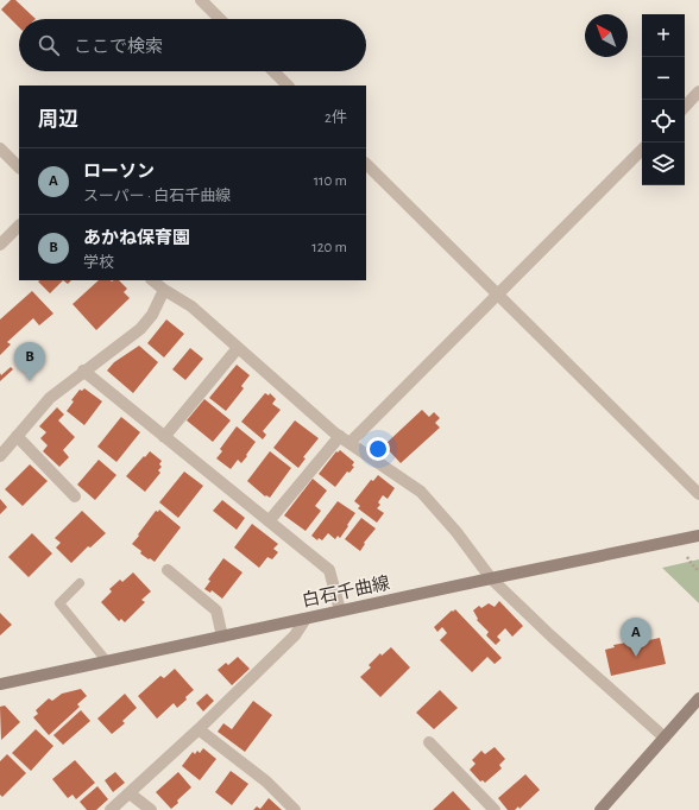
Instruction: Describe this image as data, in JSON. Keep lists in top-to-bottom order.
{
  "streets": {
    "main road": ["白石千曲線"]
  },
  "north": "top left",
  "page": {
    "map_buttons": ["+", "−"],
    "search": "ここで検索",
    "heading": ["周辺", "2件"],
    "list": [
      {
        "mark": "A",
        "name": "ローソン",
        "note": "スーパー · 白石千曲線",
        "value": "110 m"
      },
      {
        "mark": "B",
        "name": "あかね保育園",
        "note": "学校",
        "value": "120 m"
      }
    ],
    "pins": ["B", "A"]
  }
}
